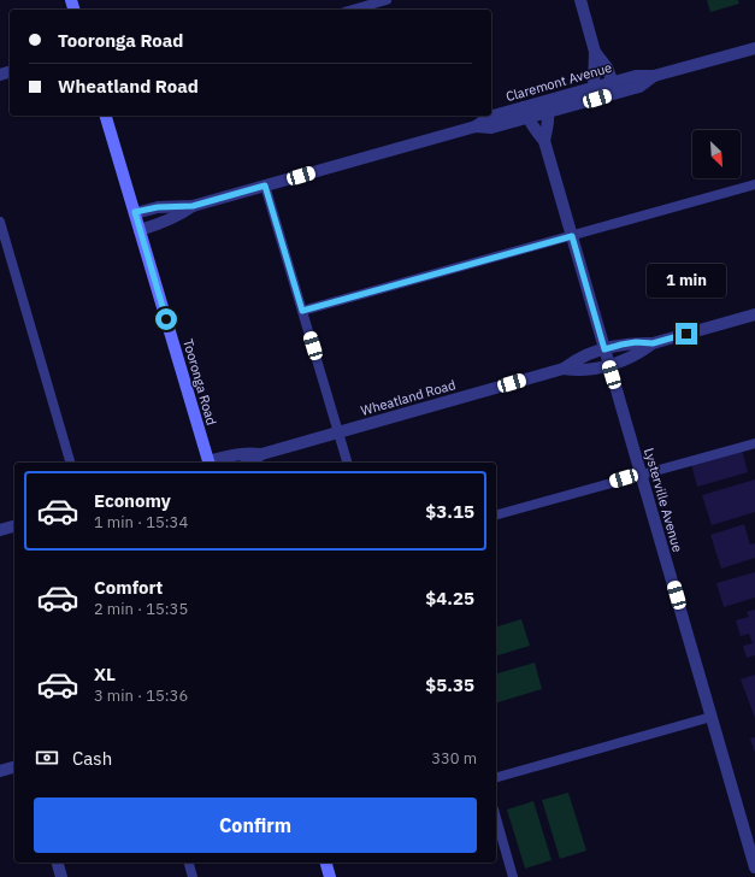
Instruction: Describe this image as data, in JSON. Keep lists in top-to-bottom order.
{
  "streets": {
    "main road": ["Tooronga Road"],
    "street": ["Claremont Avenue", "Wheatland Road", "Lysterville Avenue"]
  },
  "crossings": [
    ["Claremont Avenue", "Tooronga Road"],
    ["Claremont Avenue", "Lysterville Avenue"],
    ["Wheatland Road", "Lysterville Avenue"]
  ],
  "north": "bottom right",
  "page": {
    "banner": ["Tooronga Road", "Wheatland Road"],
    "bubble": "1 min",
    "list": [
      {
        "name": "Economy",
        "note": "1 min · 15:34",
        "value": "$3.15"
      },
      {
        "name": "Comfort",
        "note": "2 min · 15:35",
        "value": "$4.25"
      },
      {
        "name": "XL",
        "note": "3 min · 15:36",
        "value": "$5.35"
      }
    ],
    "pay": ["Cash", "330 m"],
    "buttons": "Confirm"
  }
}
